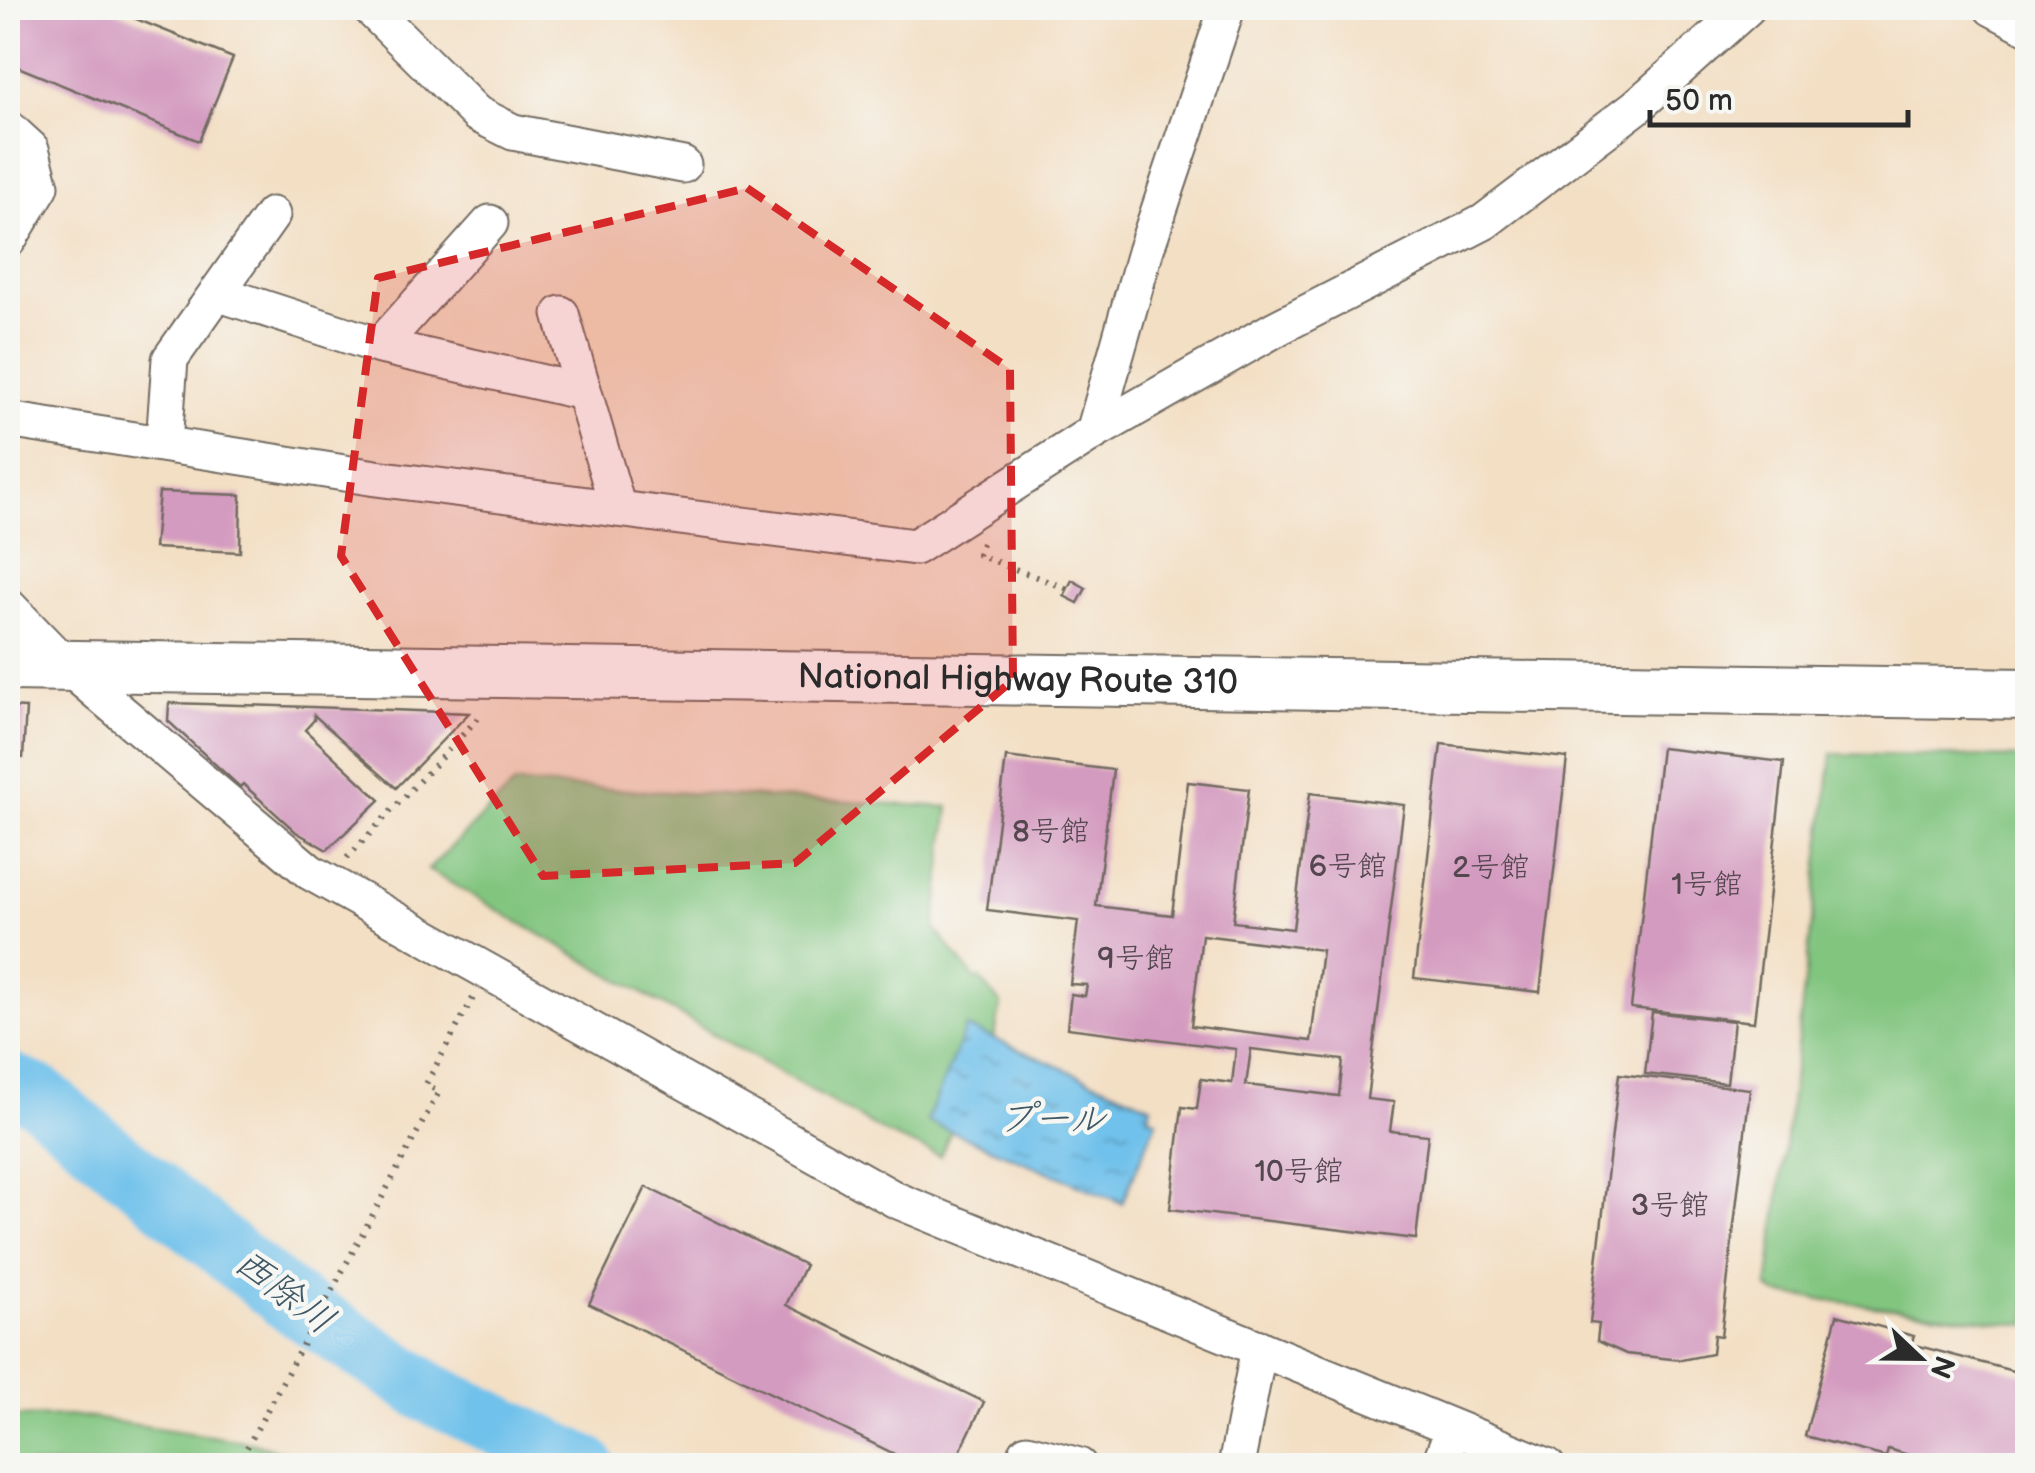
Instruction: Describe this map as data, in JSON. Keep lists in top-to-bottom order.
{
  "streets": {
    "highway": ["National Highway Route 310"]
  },
  "water": ["プール", "西除川"],
  "house_numbers": [
    "8号館",
    "6号館",
    "2号館",
    "1号館",
    "9号館",
    "10号館",
    "3号館"
  ],
  "scale_bar": "50 m",
  "north": "right"
}
